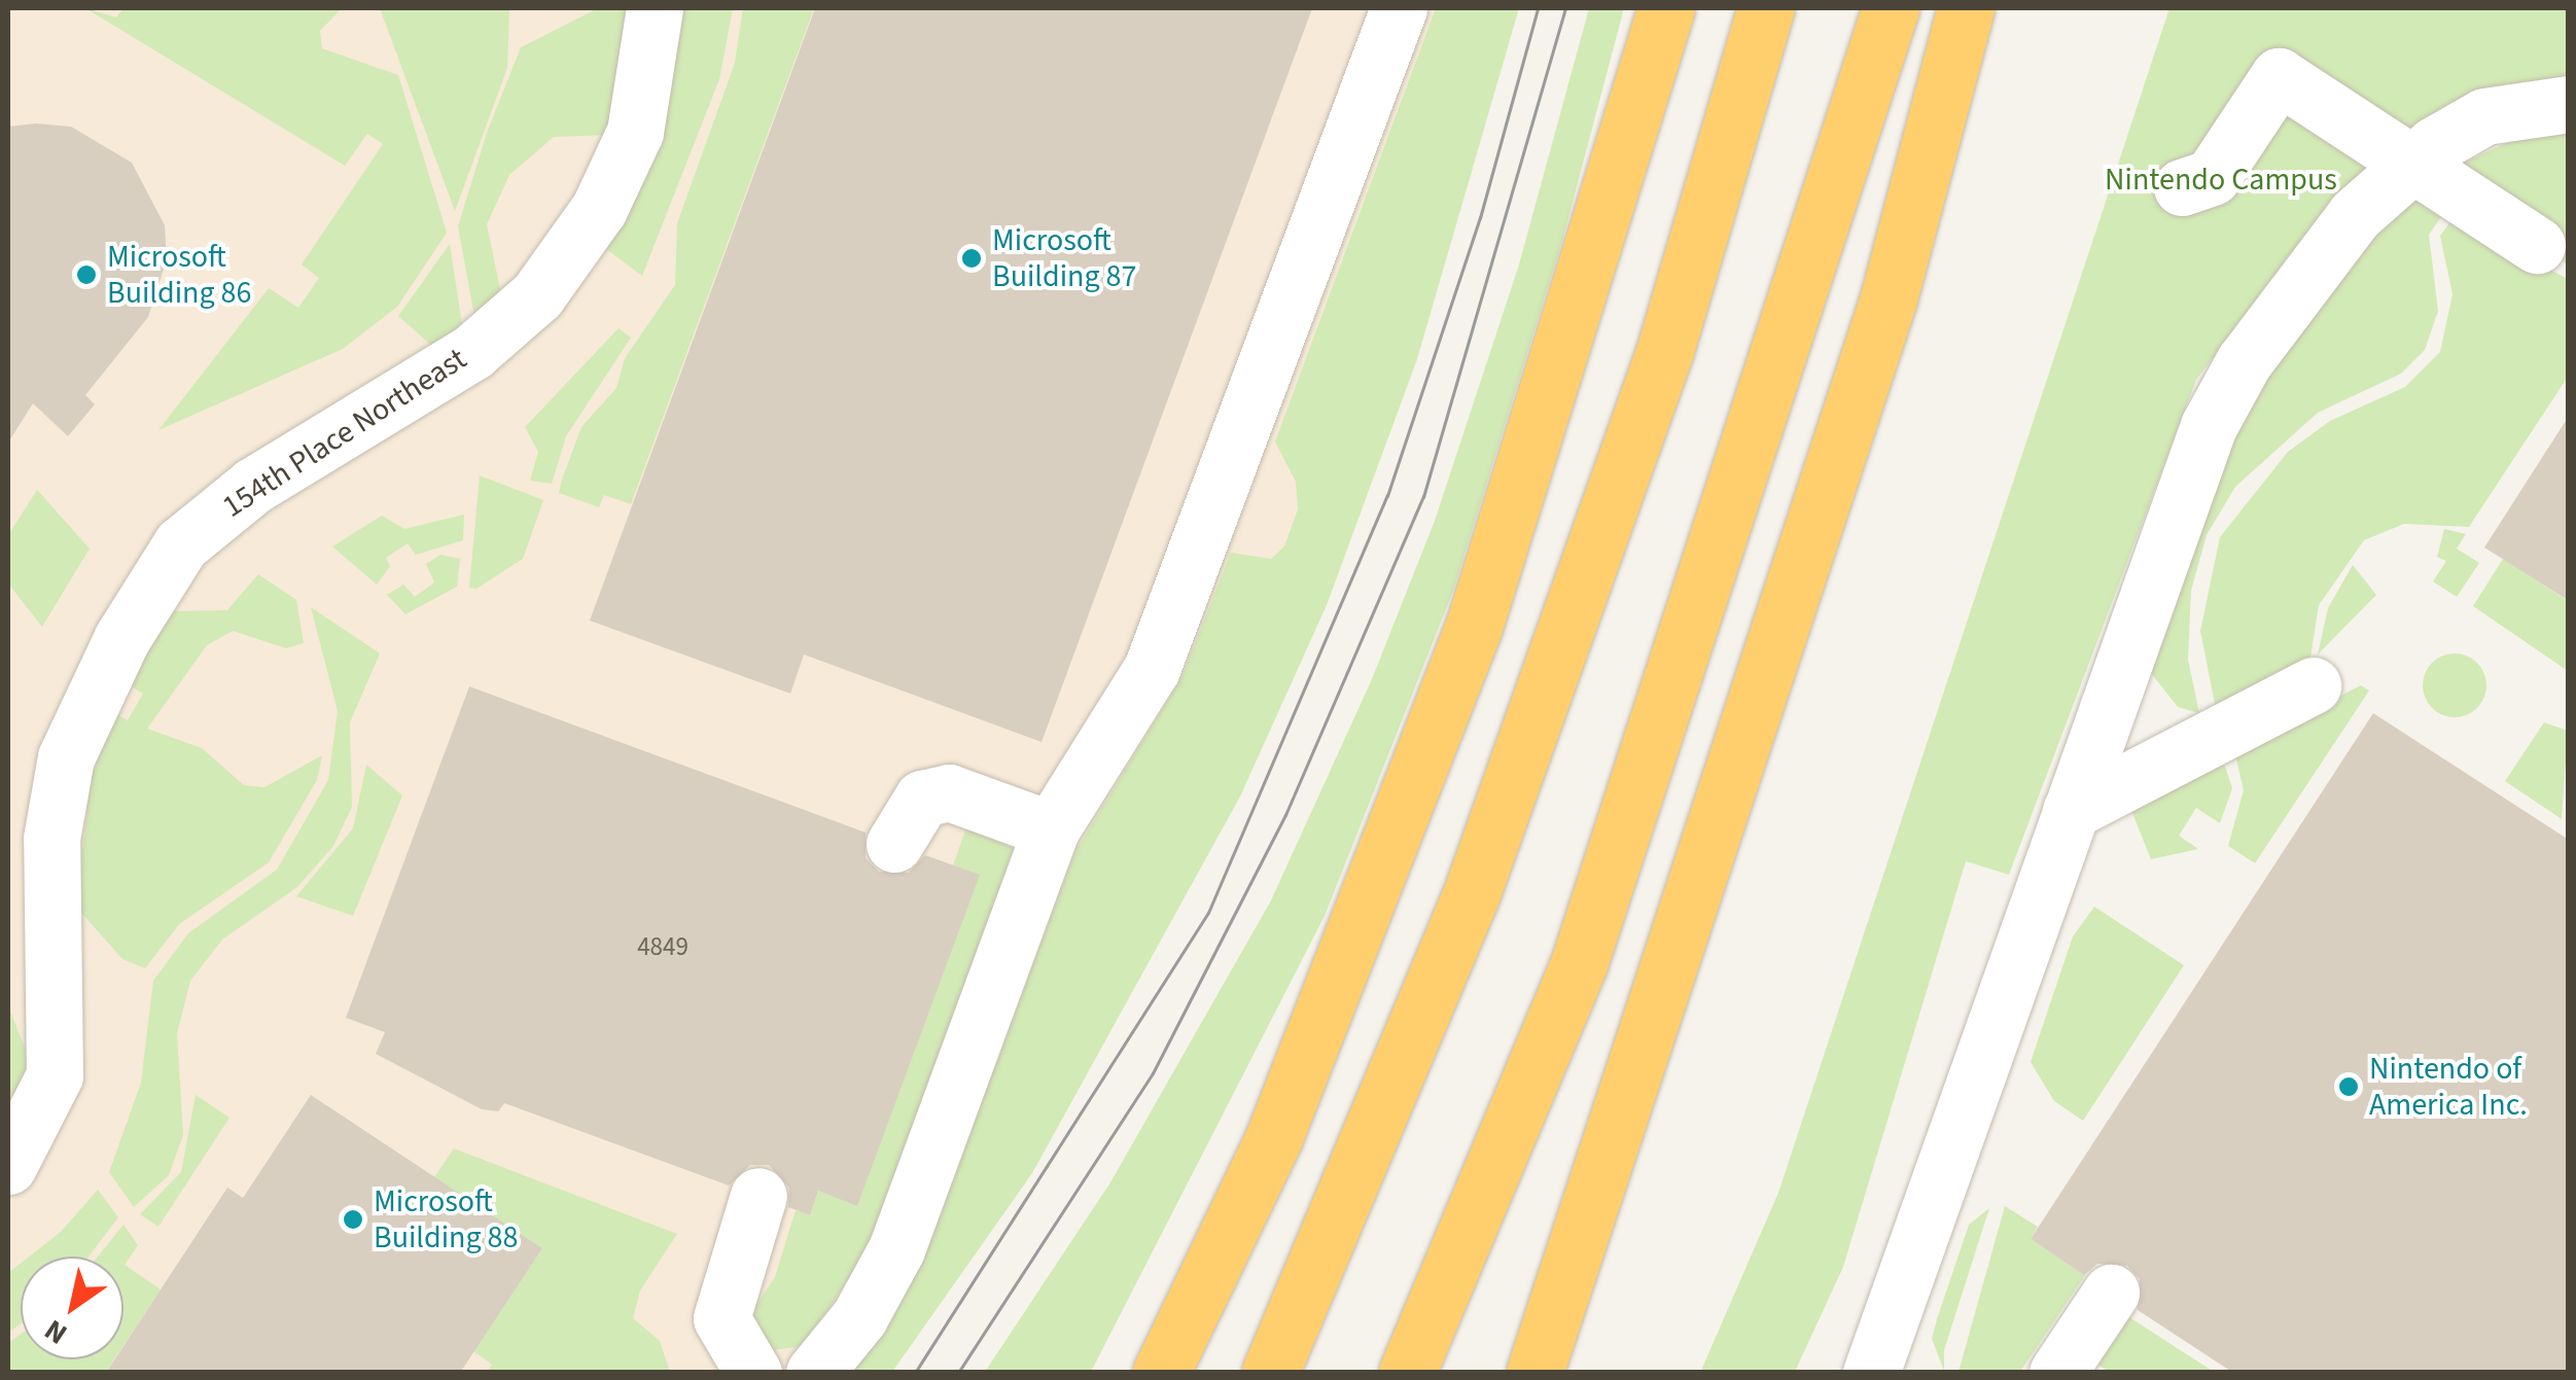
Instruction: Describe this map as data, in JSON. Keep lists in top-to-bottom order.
{
  "streets": {
    "street": ["154th Place Northeast"]
  },
  "parks": ["Nintendo Campus"],
  "places": [
    "Microsoft Building 87",
    "Microsoft Building 86",
    "Nintendo of America Inc.",
    "Microsoft Building 88"
  ],
  "house_numbers": ["4849"],
  "north": "bottom left"
}
